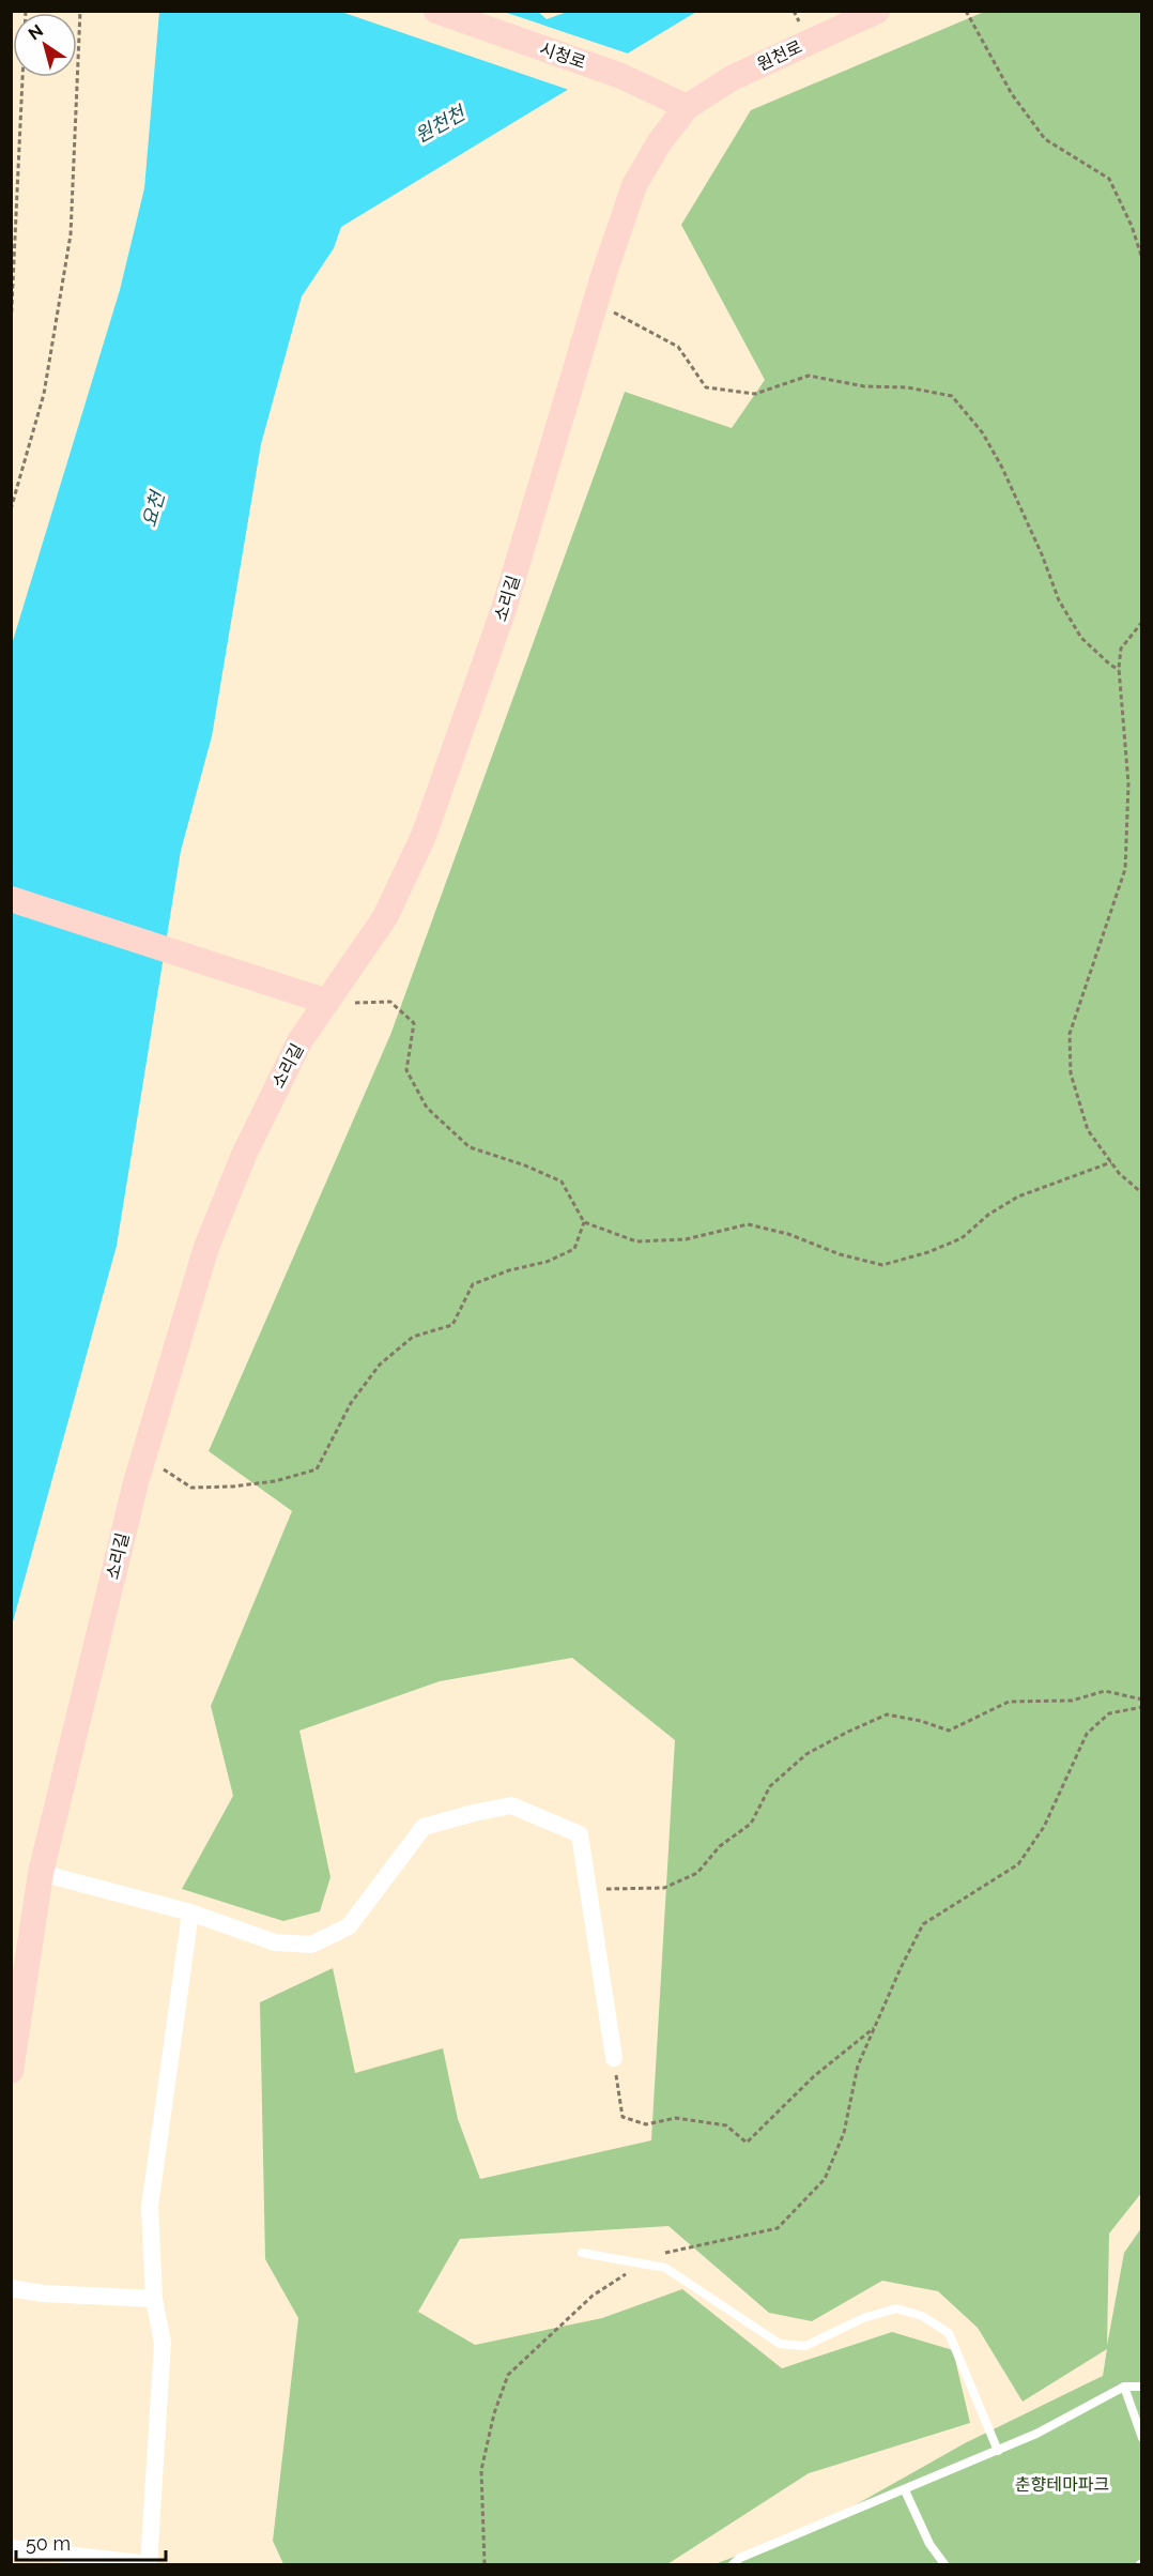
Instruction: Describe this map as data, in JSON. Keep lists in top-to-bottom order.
{
  "streets": {
    "main road": ["시청로", "원천로", "소리길"]
  },
  "crossings": [
    ["시청로", "원천로"],
    ["시청로", "소리길"],
    ["원천로", "소리길"]
  ],
  "water": ["원천천", "요천"],
  "parks": ["춘향테마파크"],
  "scale_bar": "50 m",
  "north": "top left"
}
